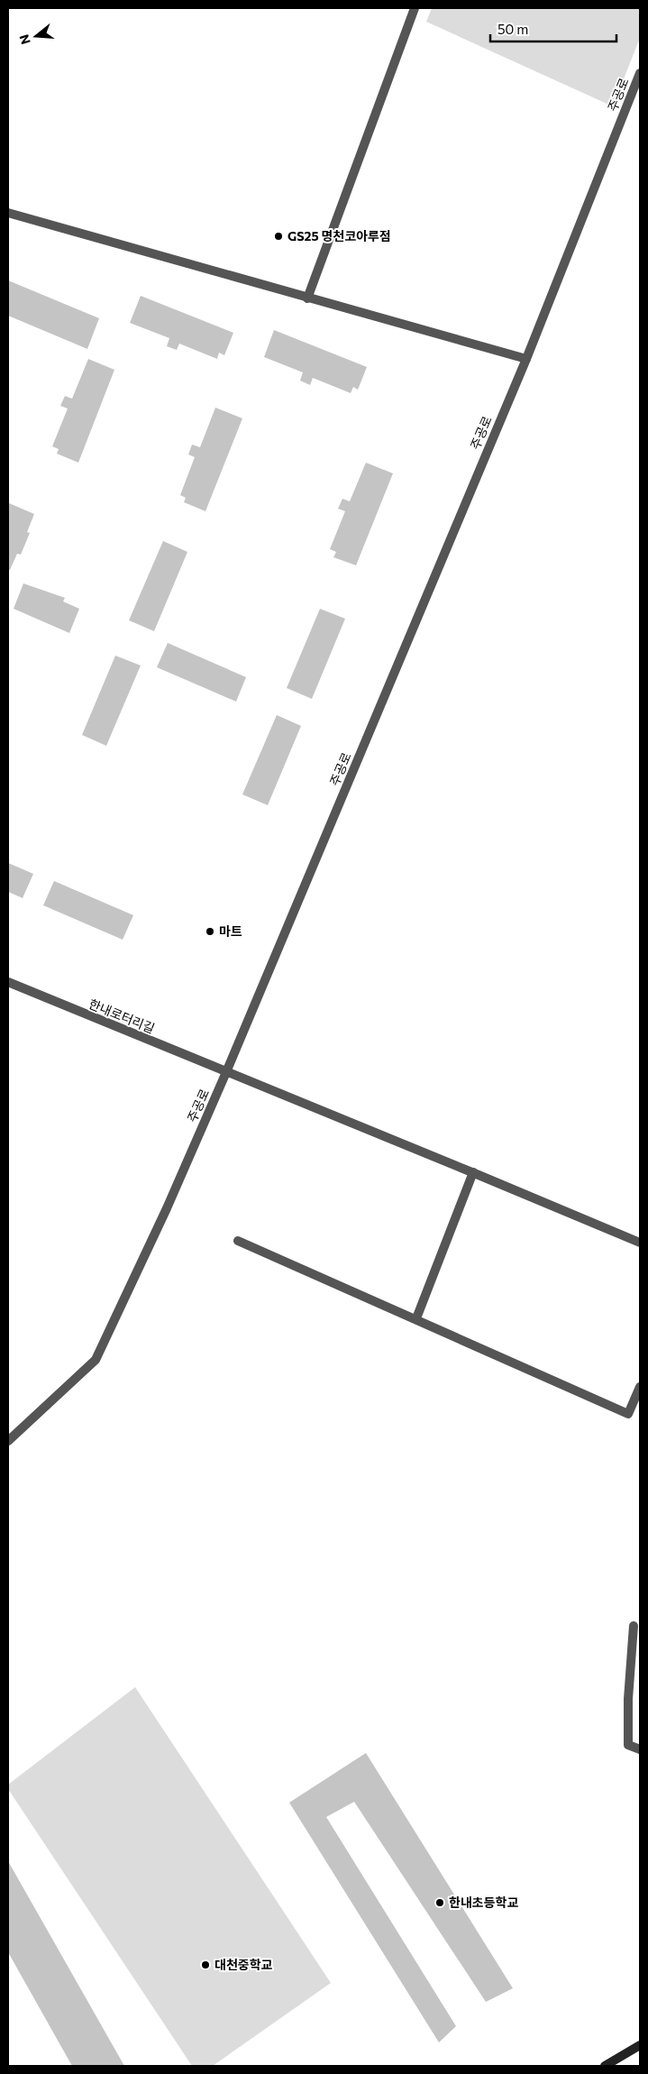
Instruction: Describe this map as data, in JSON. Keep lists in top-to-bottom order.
{
  "streets": {
    "street": ["주공로", "한내로터리길"]
  },
  "crossings": [
    ["주공로", "한내로터리길"]
  ],
  "places": [
    "GS25 명천코아루점",
    "마트",
    "한내초등학교",
    "대천중학교"
  ],
  "scale_bar": "50 m",
  "north": "left"
}
